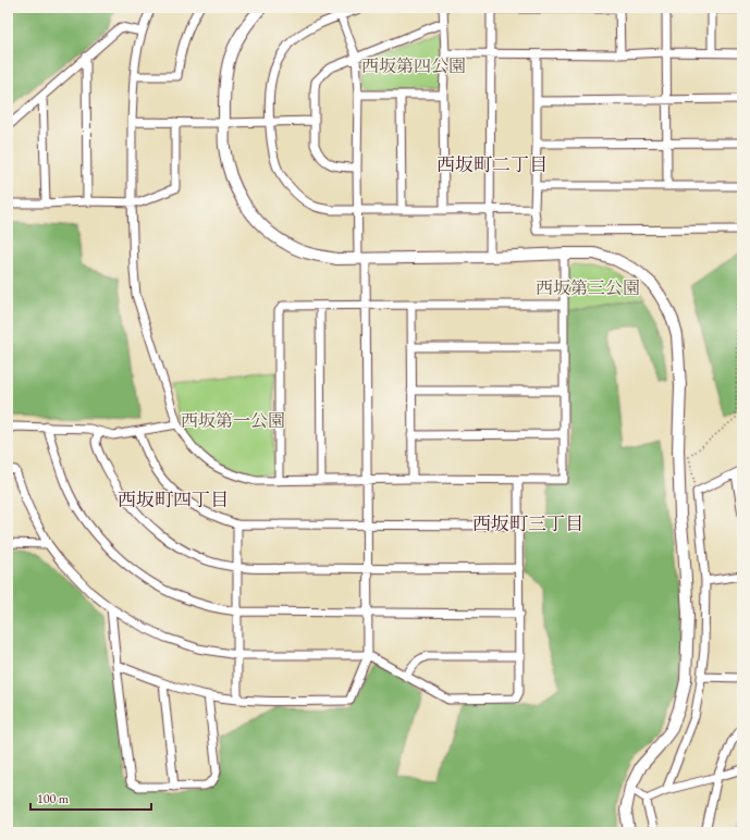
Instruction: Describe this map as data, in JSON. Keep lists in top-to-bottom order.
{
  "districts": ["西坂町二丁目", "西坂町四丁目", "西坂町三丁目"],
  "parks": ["西坂第四公園", "西坂第三公園", "西坂第一公園"],
  "scale_bar": "100 m"
}
